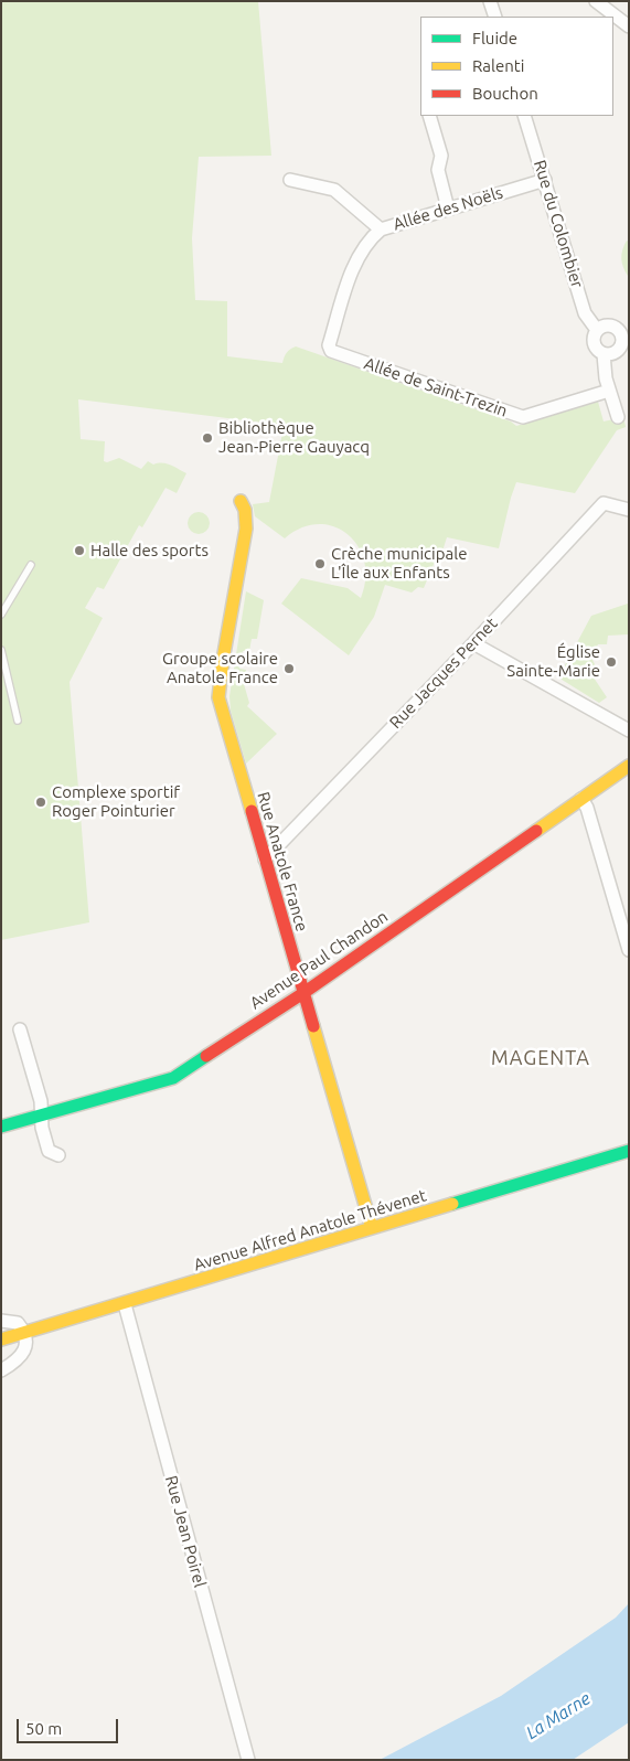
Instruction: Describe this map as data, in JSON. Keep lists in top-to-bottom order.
{
  "streets": {
    "street": [
      "Allée des Noëls",
      "Rue du Colombier",
      "Allée de Saint-Trezin",
      "Rue Jacques Pernet",
      "Rue Anatole France",
      "Avenue Paul Chandon",
      "Avenue Alfred Anatole Thévenet",
      "Rue Jean Poirel"
    ]
  },
  "crossings": [
    ["Allée des Noëls", "Rue du Colombier"],
    ["Allée des Noëls", "Allée de Saint-Trezin"],
    ["Rue Jacques Pernet", "Rue Anatole France"],
    ["Rue Anatole France", "Avenue Paul Chandon"],
    ["Rue Anatole France", "Avenue Alfred Anatole Thévenet"],
    ["Avenue Alfred Anatole Thévenet", "Rue Jean Poirel"]
  ],
  "districts": ["MAGENTA"],
  "water": ["La Marne"],
  "places": [
    "Bibliothèque Jean-Pierre Gauyacq",
    "Halle des sports",
    "Crèche municipale L'Île aux Enfants",
    "Église Sainte-Marie",
    "Groupe scolaire Anatole France",
    "Complexe sportif Roger Pointurier"
  ],
  "legend": ["Fluide", "Ralenti", "Bouchon"],
  "scale_bar": "50 m"
}
